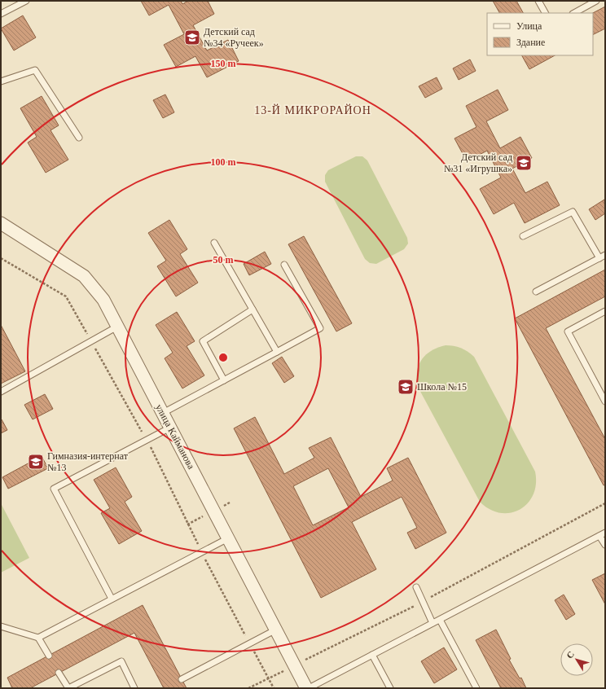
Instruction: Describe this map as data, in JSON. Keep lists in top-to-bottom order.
{
  "streets": {
    "street": ["улица Кайманова"]
  },
  "districts": ["13-Й МИКРОРАЙОН"],
  "places": {
    "school or university": [
      "Детский сад №34 «Ручеек»",
      "Детский сад №31 «Игрушка»",
      "Школа №15",
      "Гимназия-интернат №13"
    ]
  },
  "legend": ["Улица", "Здание"],
  "north": "top left",
  "rings": ["150 m", "100 m", "50 m"]
}
